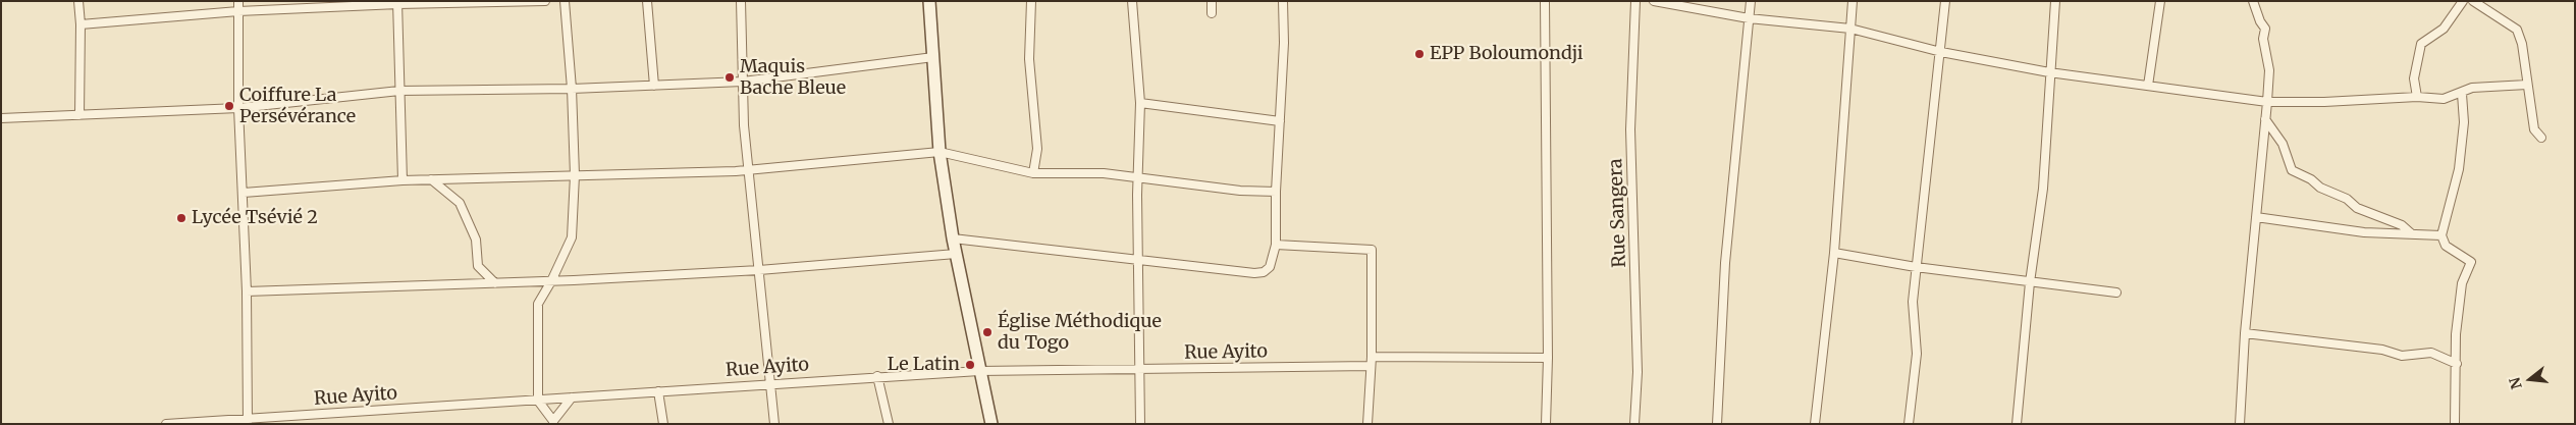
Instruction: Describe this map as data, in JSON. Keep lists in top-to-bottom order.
{
  "streets": {
    "street": ["Rue Sangera", "Rue Ayito"]
  },
  "places": [
    "EPP Boloumondji",
    "Maquis Bache Bleue",
    "Coiffure La Persévérance",
    "Lycée Tsévié 2",
    "Église Méthodique du Togo",
    "Le Latin"
  ],
  "north": "left"
}
